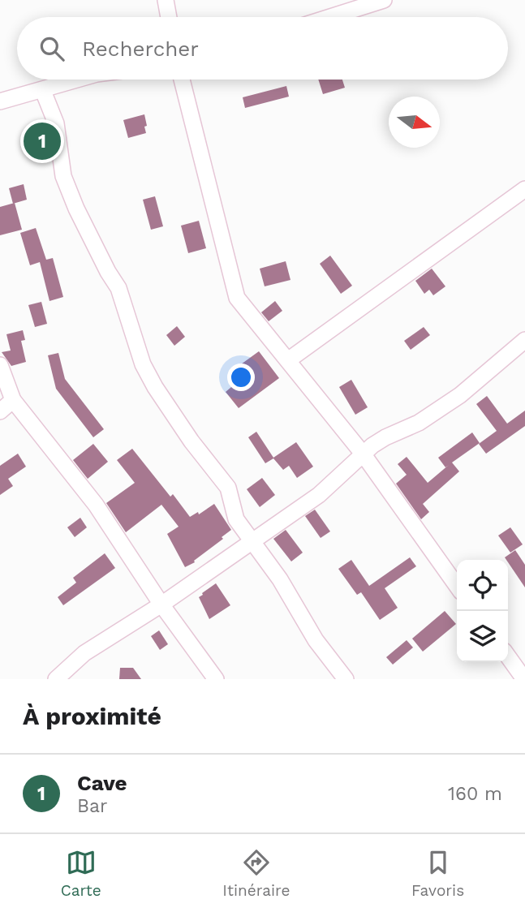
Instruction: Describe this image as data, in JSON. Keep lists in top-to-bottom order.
{
  "north": "right",
  "page": {
    "search": "Rechercher",
    "pins": "1",
    "heading": "À proximité",
    "list": [
      {
        "mark": "1",
        "name": "Cave",
        "note": "Bar",
        "value": "160 m"
      }
    ],
    "nav": ["Carte", "Itinéraire", "Favoris"]
  }
}
